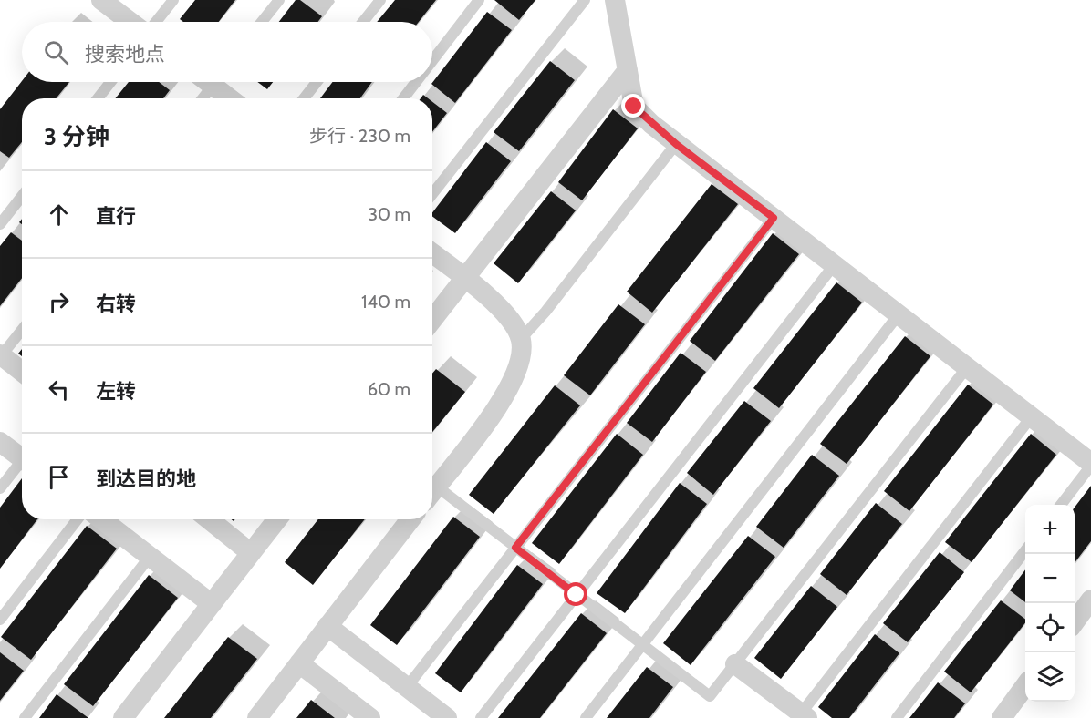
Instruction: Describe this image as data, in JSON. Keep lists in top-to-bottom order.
{
  "page": {
    "search": "搜索地点",
    "heading": ["3 分钟", "步行 · 230 m"],
    "list": [
      ["直行", "30 m"],
      ["右转", "140 m"],
      ["左转", "60 m"],
      "到达目的地"
    ],
    "map_buttons": ["+", "−"]
  }
}
